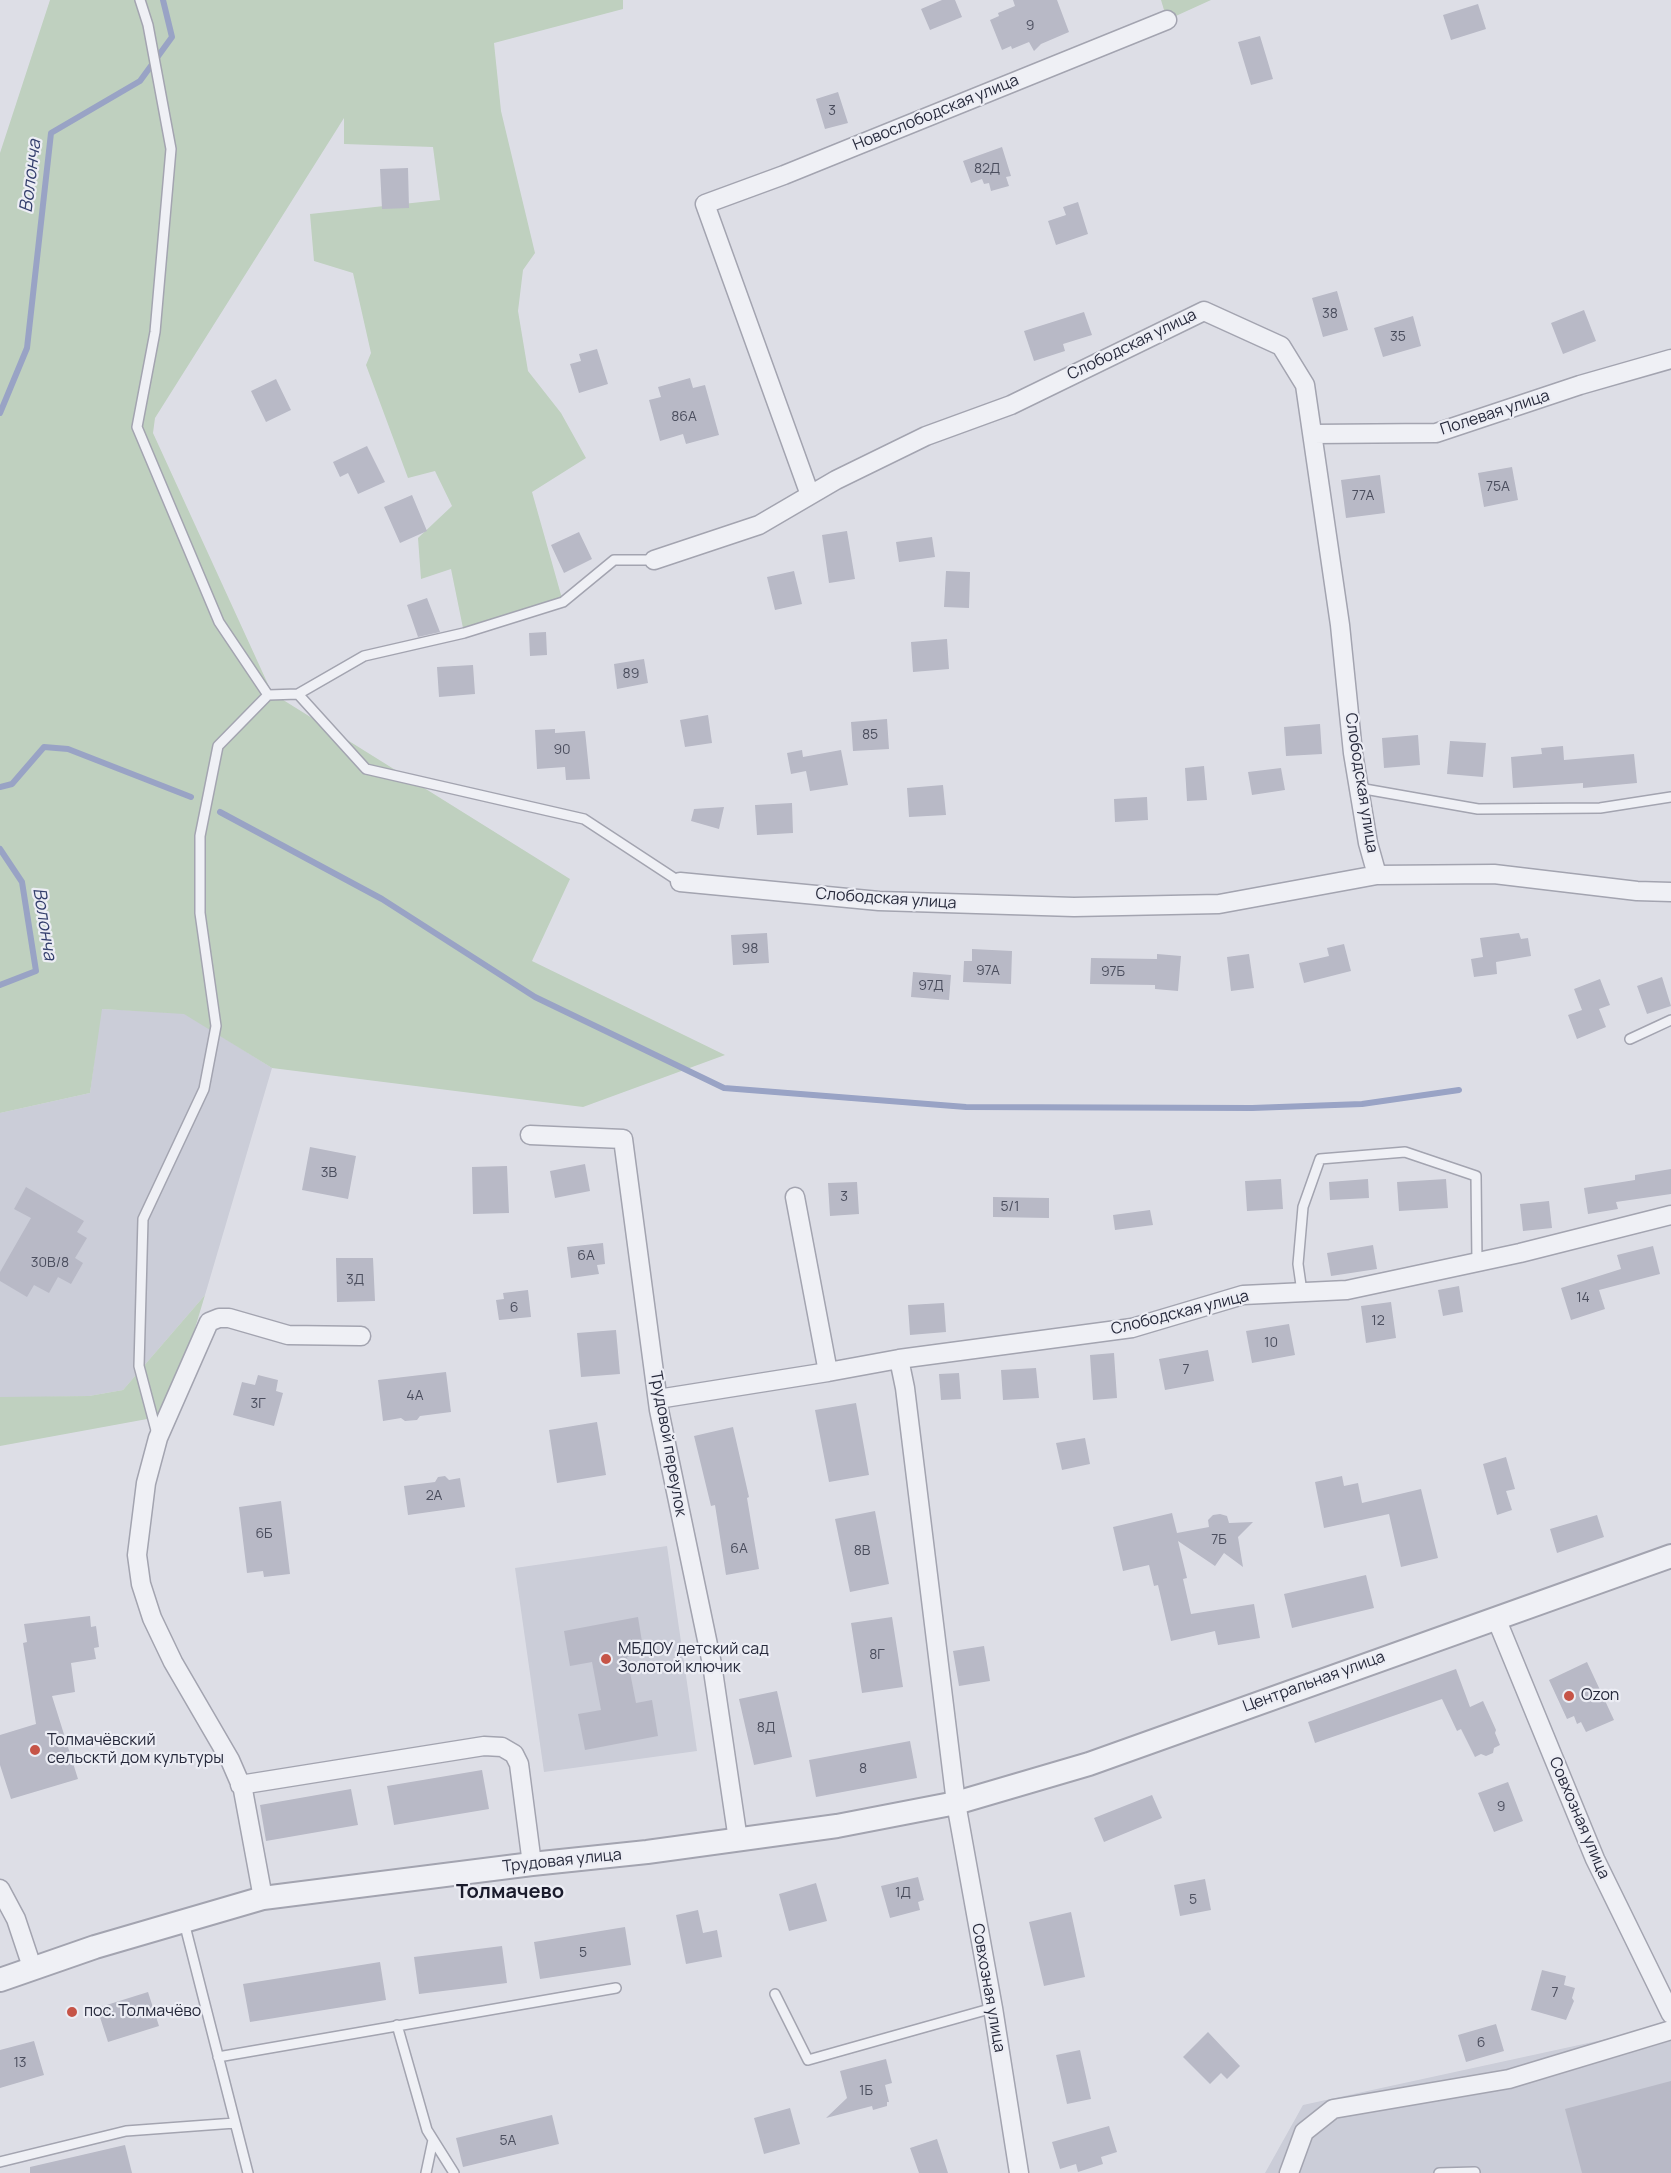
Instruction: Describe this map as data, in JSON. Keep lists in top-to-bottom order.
{
  "streets": {
    "street": [
      "Новослободская улица",
      "Слободская улица",
      "Полевая улица",
      "Трудовой переулок",
      "Центральная улица",
      "Совхозная улица",
      "Трудовая улица"
    ]
  },
  "crossings": [
    ["Новослободская улица", "Слободская улица"],
    ["Слободская улица", "Полевая улица"],
    ["Трудовой переулок", "Трудовая улица"],
    ["Центральная улица", "Совхозная улица"],
    ["Центральная улица", "Трудовая улица"],
    ["Совхозная улица", "Трудовая улица"]
  ],
  "districts": ["Толмачево"],
  "water": ["Волонча"],
  "places": [
    "МБДОУ детский сад Золотой ключик",
    "Ozon",
    "Толмачёвский сельсктй дом культуры",
    "пос. Толмачёво"
  ],
  "house_numbers": [
    "9",
    "3",
    "82Д",
    "38",
    "35",
    "86А",
    "75А",
    "77А",
    "89",
    "85",
    "90",
    "98",
    "97А",
    "97Б",
    "97Д",
    "3В",
    "3",
    "5/1",
    "6А",
    "30В/8",
    "3Д",
    "14",
    "6",
    "12",
    "10",
    "7",
    "4А",
    "3Г",
    "2А",
    "6Б",
    "7Б",
    "6А",
    "8В",
    "8Г",
    "8Д",
    "8",
    "9",
    "1Д",
    "5",
    "5",
    "7",
    "6",
    "13",
    "1Б",
    "5А"
  ]
}
